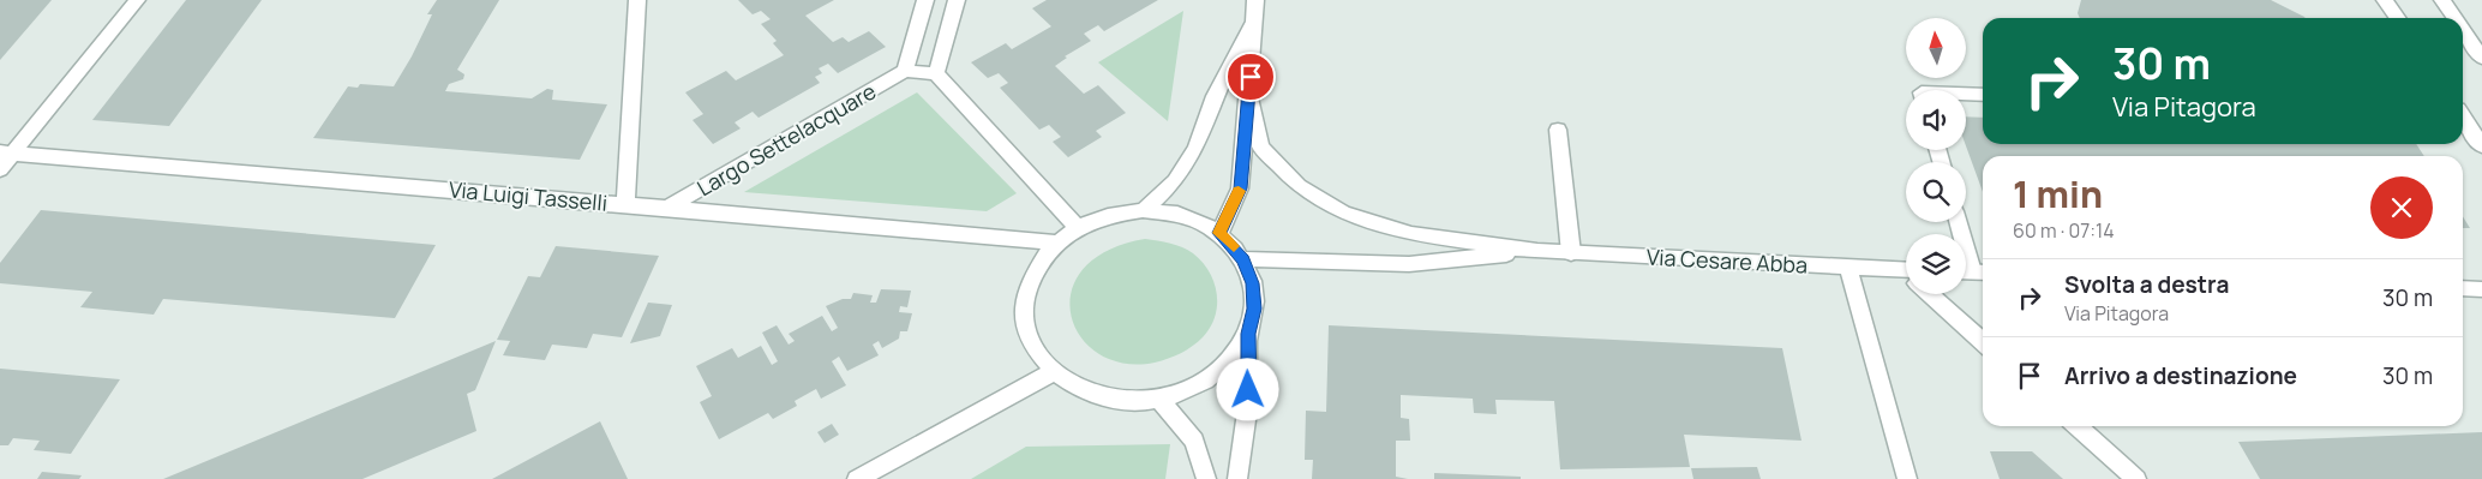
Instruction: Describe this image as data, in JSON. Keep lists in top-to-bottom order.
{
  "streets": {
    "street": ["Largo Settelacquare", "Via Luigi Tasselli", "Via Cesare Abba"]
  },
  "crossings": [
    ["Largo Settelacquare", "Via Luigi Tasselli"],
    ["Via Luigi Tasselli", "Via Cesare Abba"]
  ],
  "north": "top",
  "page": {
    "turn": ["30 m", "Via Pitagora"],
    "heading": ["1 min", "60 m · 07:14"],
    "list": [
      {
        "name": "Svolta a destra",
        "note": "Via Pitagora",
        "value": "30 m"
      },
      {
        "name": "Arrivo a destinazione",
        "value": "30 m"
      }
    ]
  }
}
